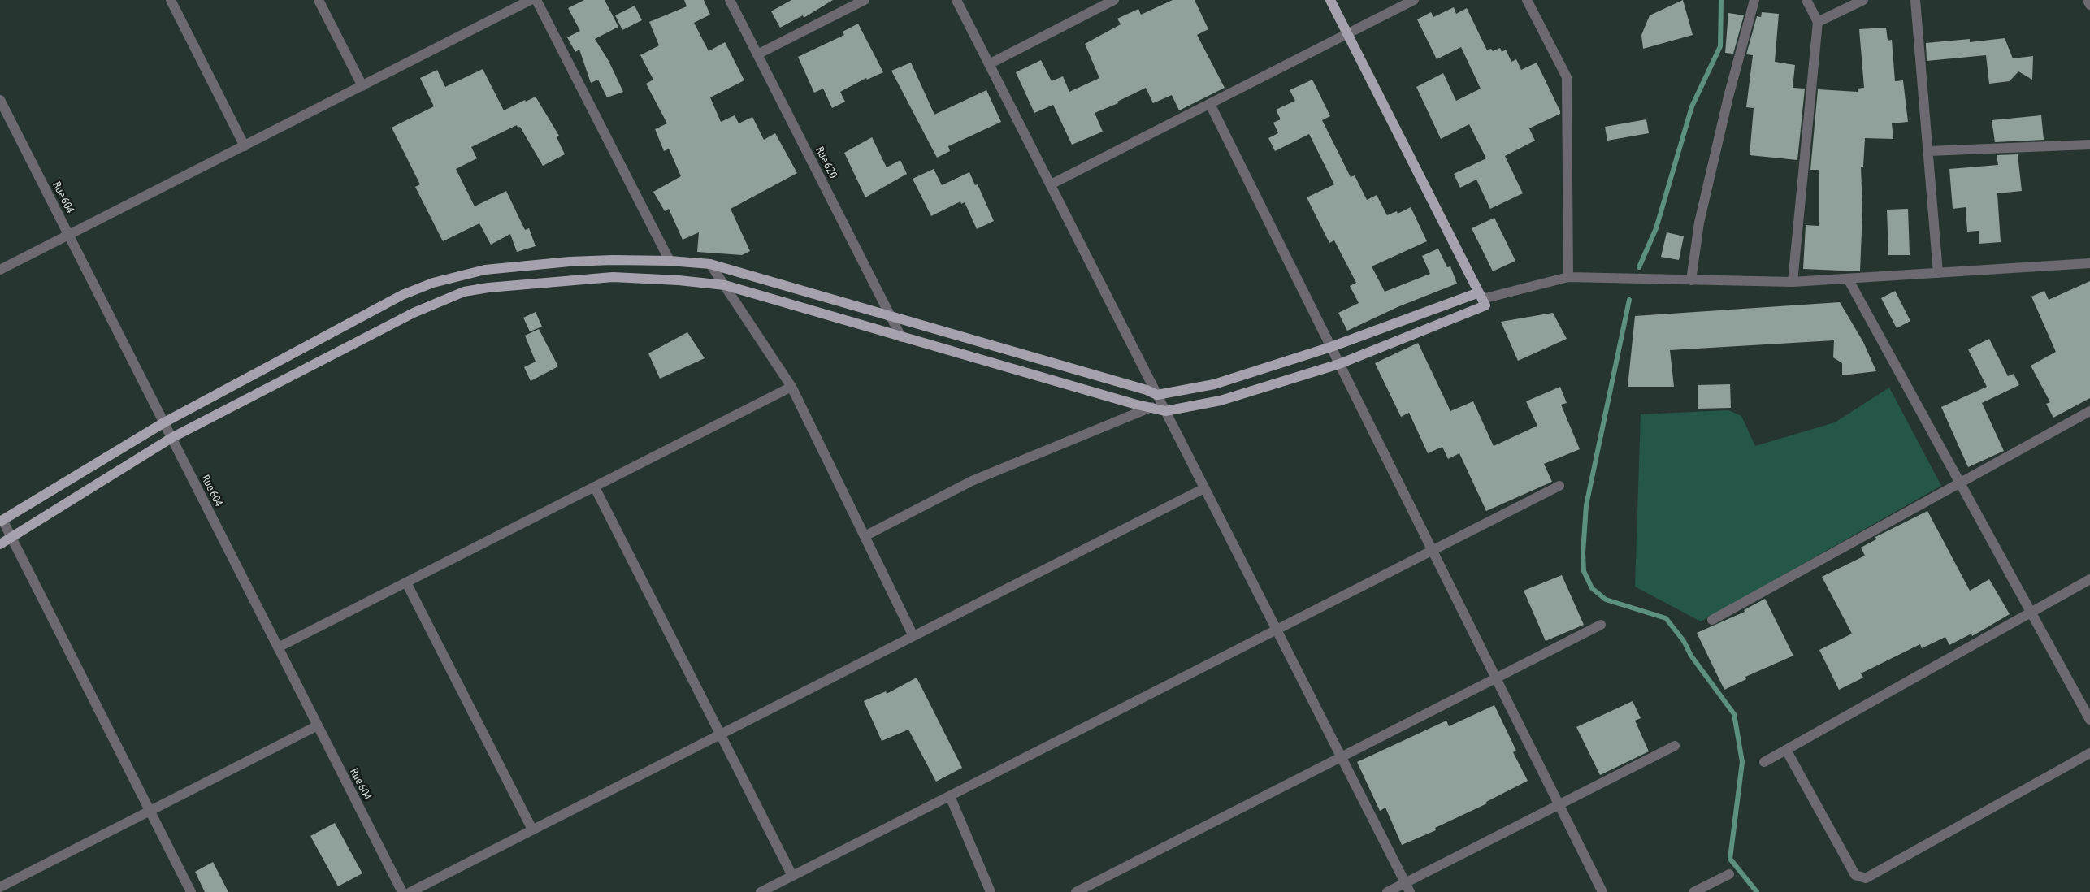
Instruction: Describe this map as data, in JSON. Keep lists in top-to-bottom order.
{
  "streets": {
    "street": ["Rue 620", "Rue 604"]
  }
}
